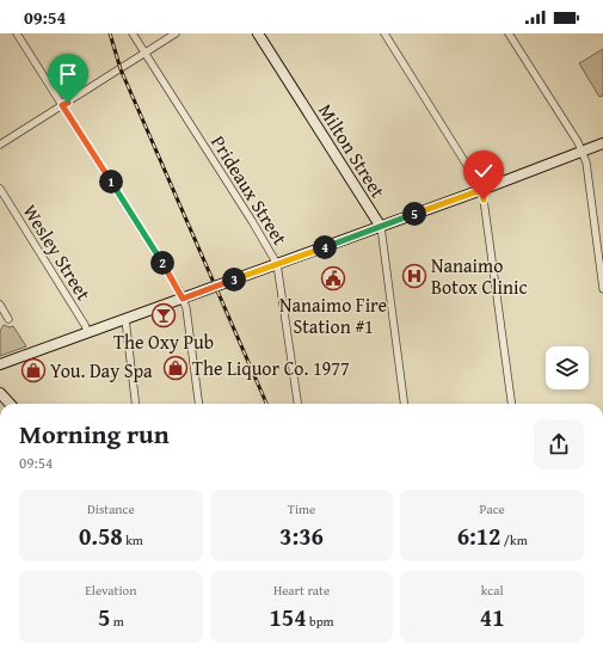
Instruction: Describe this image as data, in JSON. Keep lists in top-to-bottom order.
{
  "streets": {
    "street": ["Milton Street", "Prideaux Street", "Wesley Street"]
  },
  "places": {
    "hospital": ["Nanaimo Botox Clinic"],
    "public building": ["Nanaimo Fire Station #1"],
    "bar": ["The Oxy Pub"],
    "shop": ["The Liquor Co. 1977", "You. Day Spa"]
  },
  "page": {
    "status": "09:54",
    "pins": [
      "1",
      "5",
      "4",
      "2",
      "3"
    ],
    "heading": ["Morning run", "09:54"],
    "stats": [
      ["Distance", "0.58 km"],
      ["Time", "3:36"],
      ["Pace", "6:12 /km"],
      ["Elevation", "5 m"],
      ["Heart rate", "154 bpm"],
      ["kcal", "41"]
    ]
  }
}
